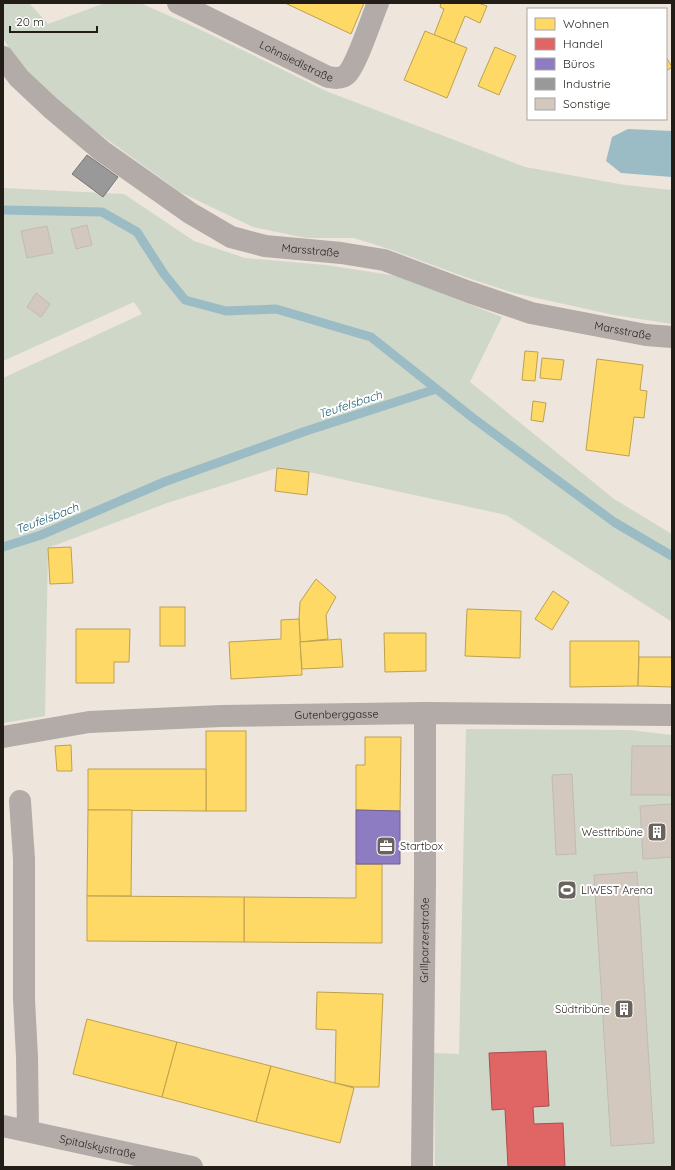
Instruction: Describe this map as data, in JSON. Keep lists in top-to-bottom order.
{
  "streets": {
    "street": [
      "Lohnsiedlstraße",
      "Marsstraße",
      "Gutenberggasse",
      "Grillparzerstraße",
      "Spitalskystraße"
    ]
  },
  "crossings": [
    ["Gutenberggasse", "Grillparzerstraße"]
  ],
  "water": ["Teufelsbach"],
  "places": {
    "building": ["Westtribüne", "Südtribüne"],
    "office": ["Startbox"],
    "sports": ["LIWEST Arena"]
  },
  "legend": [
    "Wohnen",
    "Handel",
    "Büros",
    "Industrie",
    "Sonstige"
  ],
  "scale_bar": "20 m"
}
